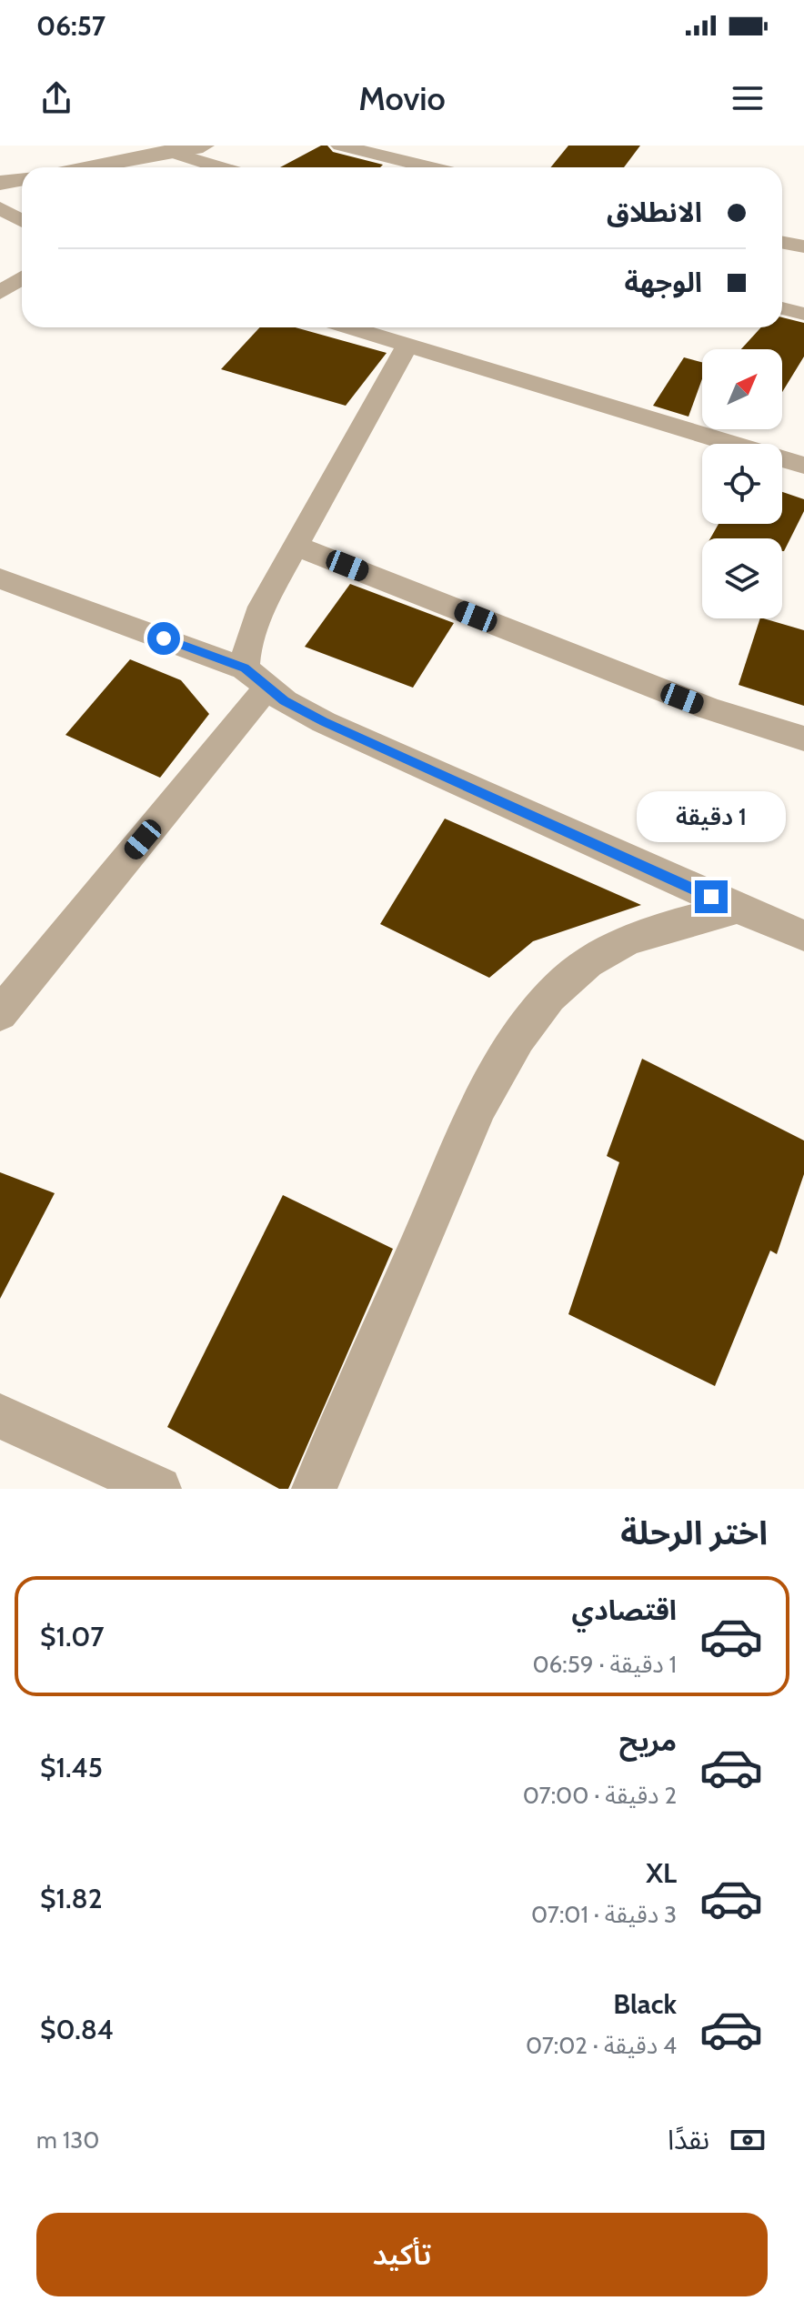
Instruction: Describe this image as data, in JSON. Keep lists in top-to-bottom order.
{
  "north": "top right",
  "page": {
    "status": "06:57",
    "header": "Movio",
    "banner": ["الانطلاق", "الوجهة"],
    "bubble": "1 دقيقة",
    "heading": "اختر الرحلة",
    "list": [
      {
        "name": "اقتصادي",
        "note": "1 دقيقة · 06:59",
        "value": "$1.07"
      },
      {
        "name": "مريح",
        "note": "2 دقيقة · 07:00",
        "value": "$1.45"
      },
      {
        "name": "XL",
        "note": "3 دقيقة · 07:01",
        "value": "$1.82"
      },
      {
        "name": "Black",
        "note": "4 دقيقة · 07:02",
        "value": "$0.84"
      }
    ],
    "pay": ["نقدًا", "130 m"],
    "buttons": "تأكيد"
  }
}
